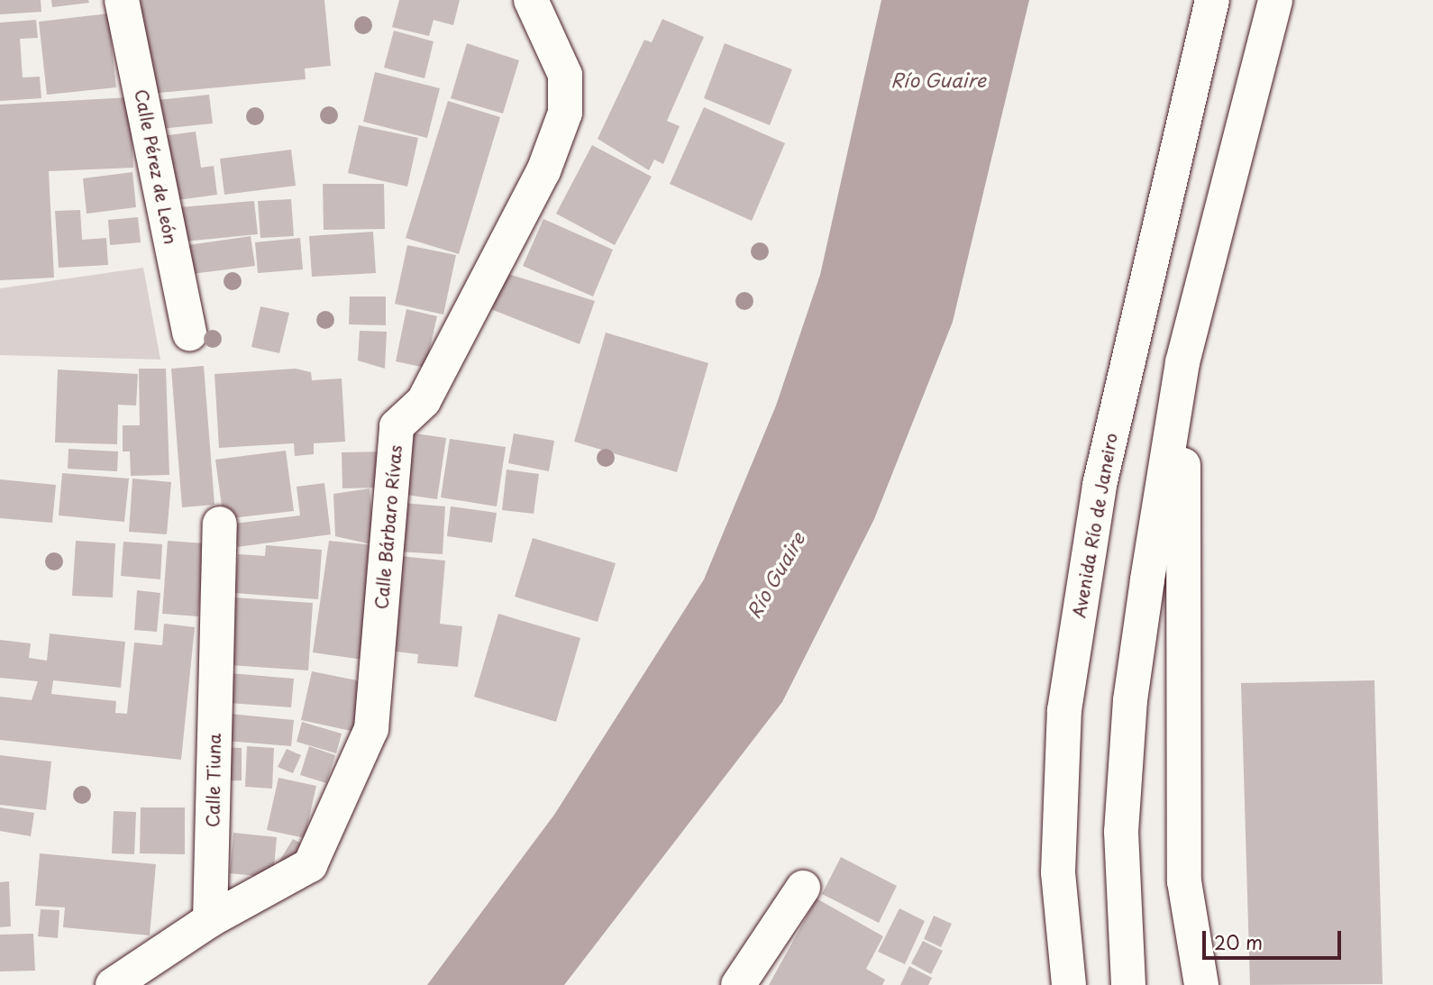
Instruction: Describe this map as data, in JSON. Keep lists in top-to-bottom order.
{
  "streets": {
    "street": [
      "Calle Pérez de León",
      "Avenida Río de Janeiro",
      "Calle Bárbaro Rívas",
      "Calle Tiuna"
    ]
  },
  "crossings": [
    ["Calle Bárbaro Rívas", "Calle Tiuna"]
  ],
  "water": ["Río Guaire"],
  "scale_bar": "20 m"
}
